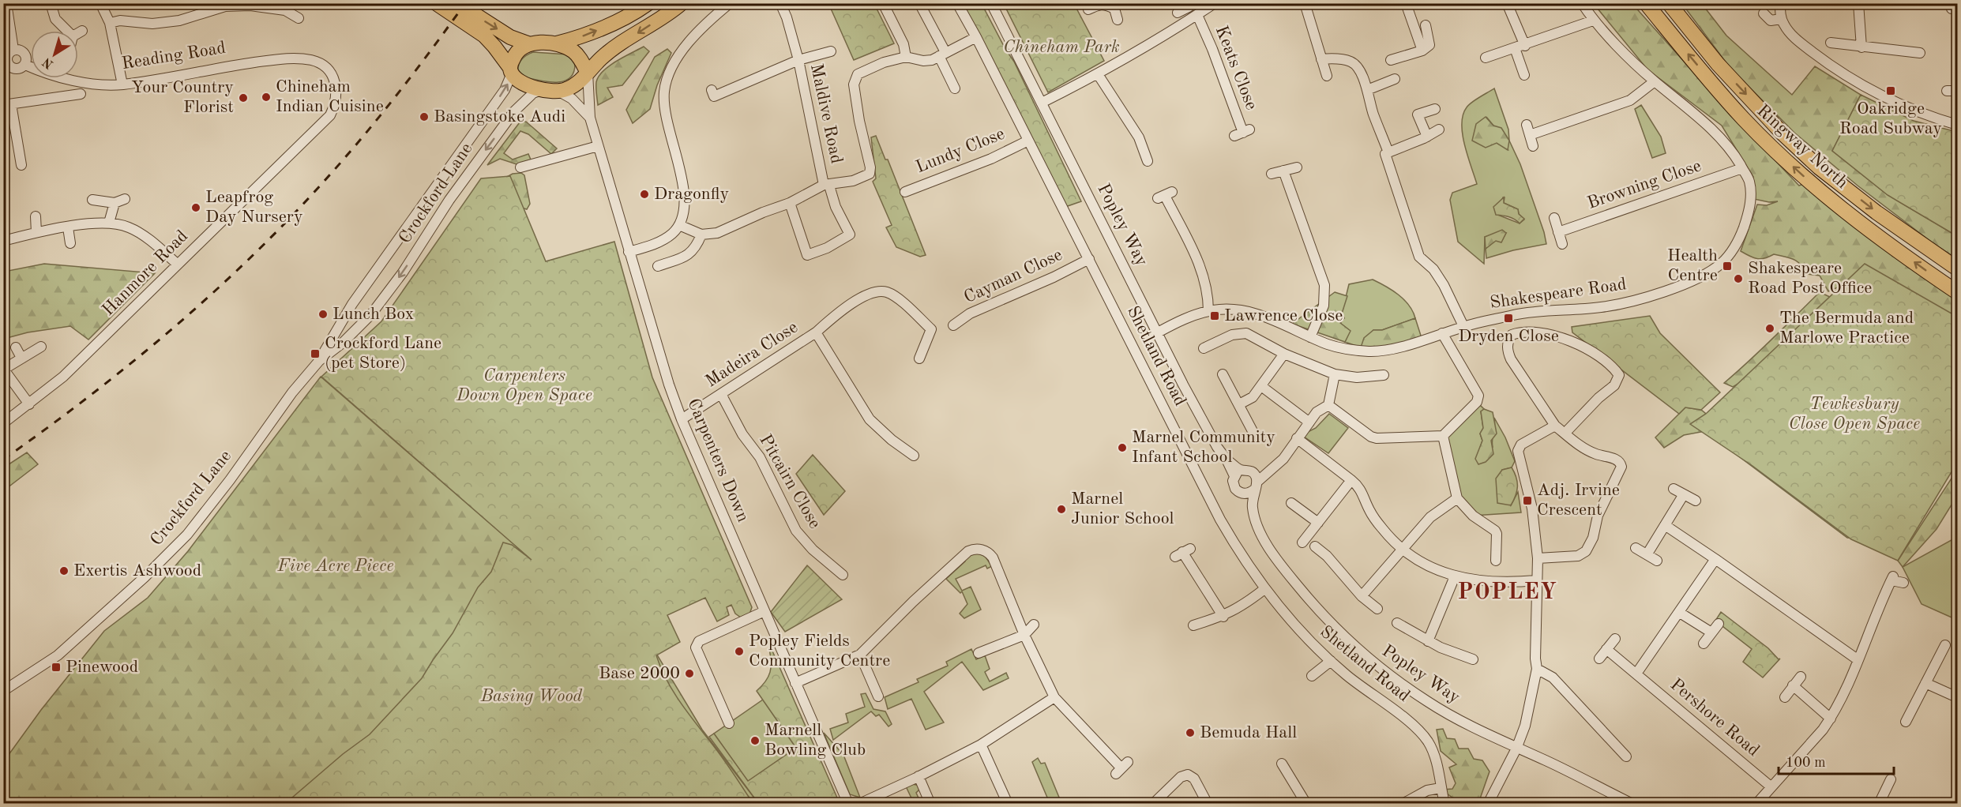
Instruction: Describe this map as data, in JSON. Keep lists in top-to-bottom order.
{
  "streets": {
    "highway": ["Ringway North"],
    "street": [
      "Reading Road",
      "Keats Close",
      "Maldive Road",
      "Lundy Close",
      "Browning Close",
      "Crockford Lane",
      "Popley Way",
      "Hanmore Road",
      "Cayman Close",
      "Shakespeare Road",
      "Madeira Close",
      "Shetland Road",
      "Carpenters Down",
      "Pitcairn Close",
      "Pershore Road"
    ]
  },
  "crossings": [
    ["Reading Road", "Hanmore Road"],
    ["Lundy Close", "Shetland Road"],
    ["Browning Close", "Shakespeare Road"],
    ["Crockford Lane", "Carpenters Down"],
    ["Popley Way", "Shakespeare Road"],
    ["Cayman Close", "Shetland Road"],
    ["Madeira Close", "Carpenters Down"],
    ["Madeira Close", "Pitcairn Close"]
  ],
  "districts": ["POPLEY"],
  "parks": [
    "Chineham Park",
    "Carpenters Down Open Space",
    "Tewkesbury Close Open Space",
    "Five Acre Piece",
    "Basing Wood"
  ],
  "places": {
    "transit": [
      "Oakridge Road Subway",
      "Health Centre",
      "Lawrence Close",
      "Dryden Close",
      "Crockford Lane (pet Store)",
      "Adj. Irvine Crescent",
      "Pinewood"
    ],
    "other": [
      "Chineham Indian Cuisine",
      "Your Country Florist",
      "Basingstoke Audi",
      "Dragonfly",
      "Leapfrog Day Nursery",
      "Shakespeare Road Post Office",
      "Lunch Box",
      "The Bermuda and Marlowe Practice",
      "Marnel Community Infant School",
      "Marnel Junior School",
      "Exertis Ashwood",
      "Popley Fields Community Centre",
      "Base 2000",
      "Bemuda Hall",
      "Marnell Bowling Club"
    ]
  },
  "scale_bar": "100 m",
  "north": "bottom left"
}
